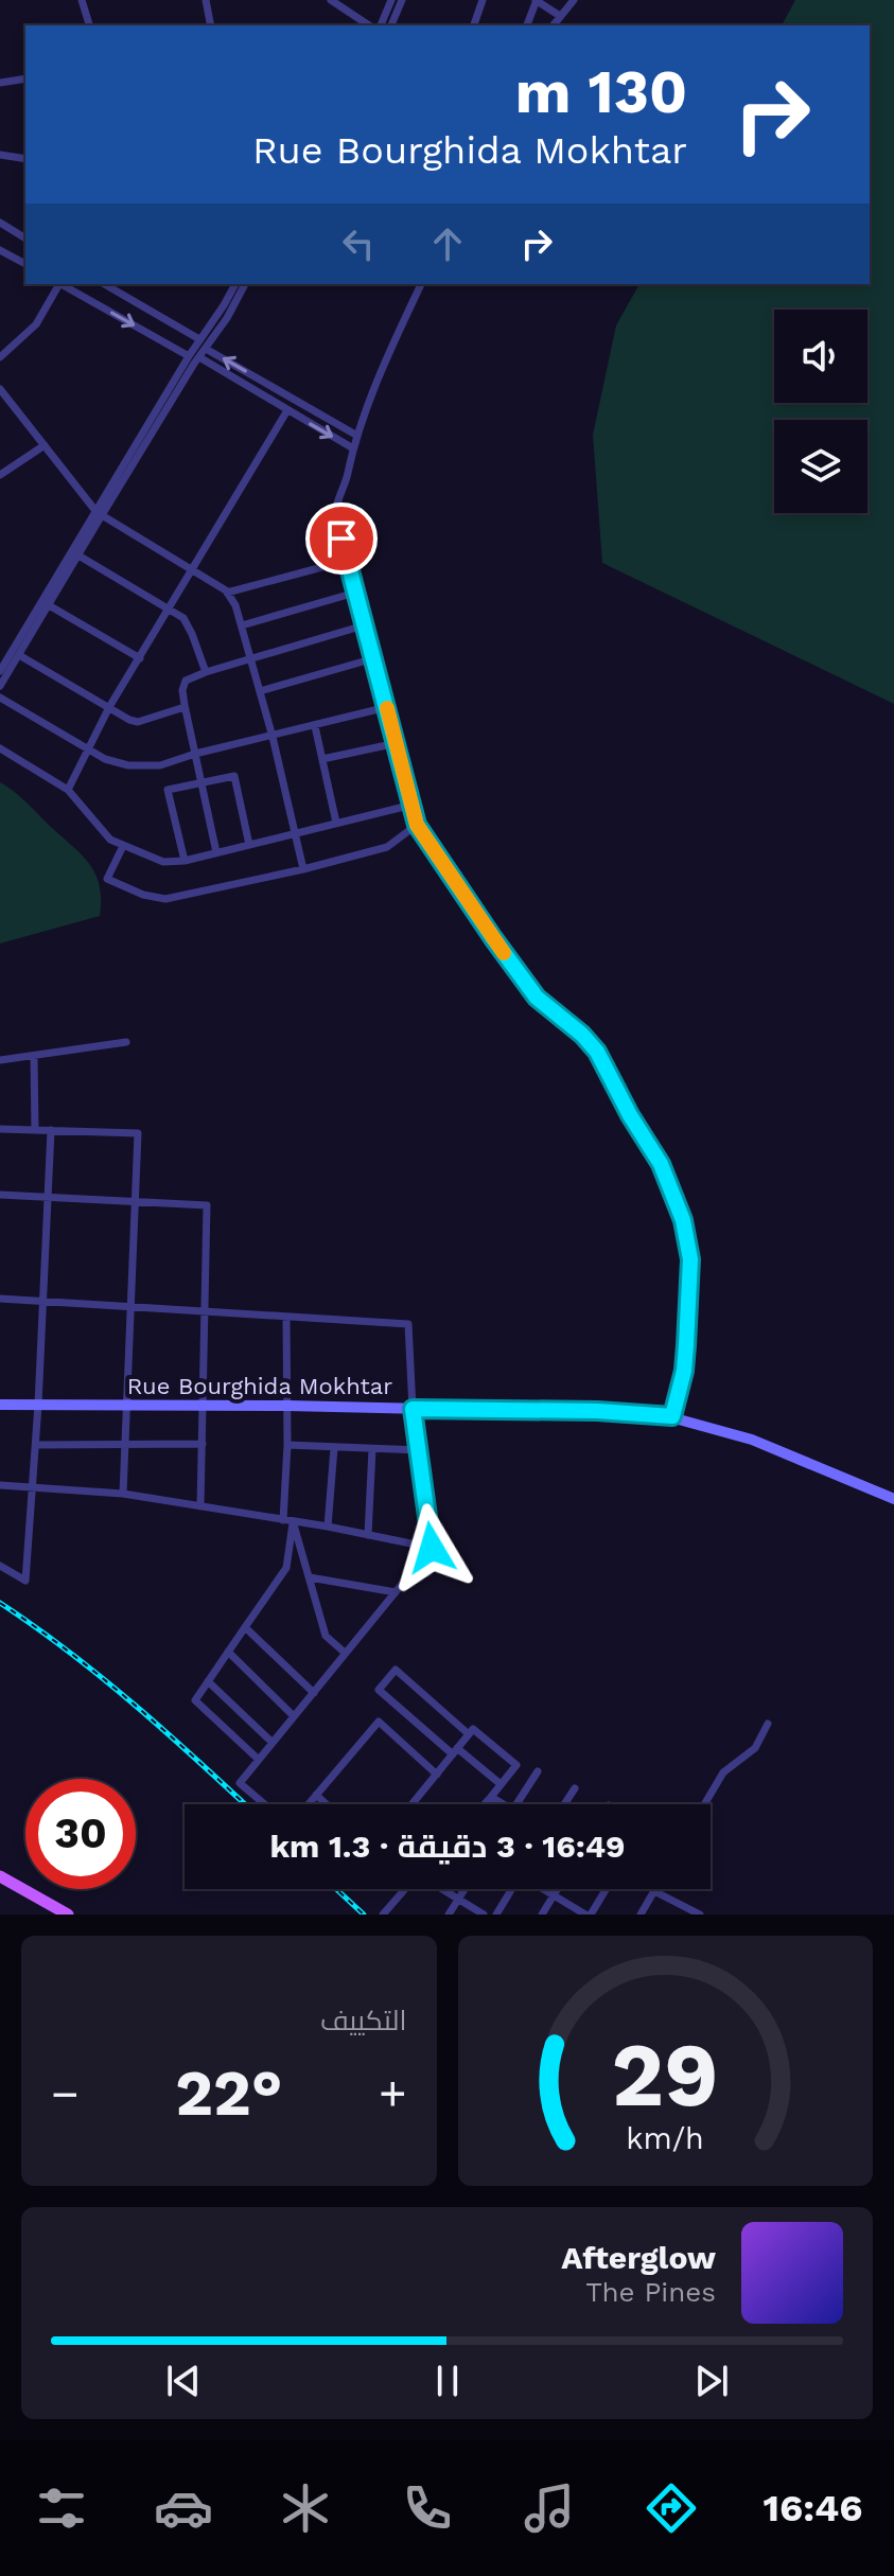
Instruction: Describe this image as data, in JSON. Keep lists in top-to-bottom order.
{
  "streets": {
    "main road": ["Rue Bourghida Mokhtar"]
  },
  "page": {
    "turn": ["130 m", "Rue Bourghida Mokhtar"],
    "limit": "30",
    "trip": "16:49 · 3 دقيقة · 1.3 km",
    "tile": "التكييف",
    "heat": ["−", "22°", "+"],
    "song": ["Afterglow", "The Pines"],
    "tabs": "16:46",
    "gauge": ["29", "km/h"]
  }
}
